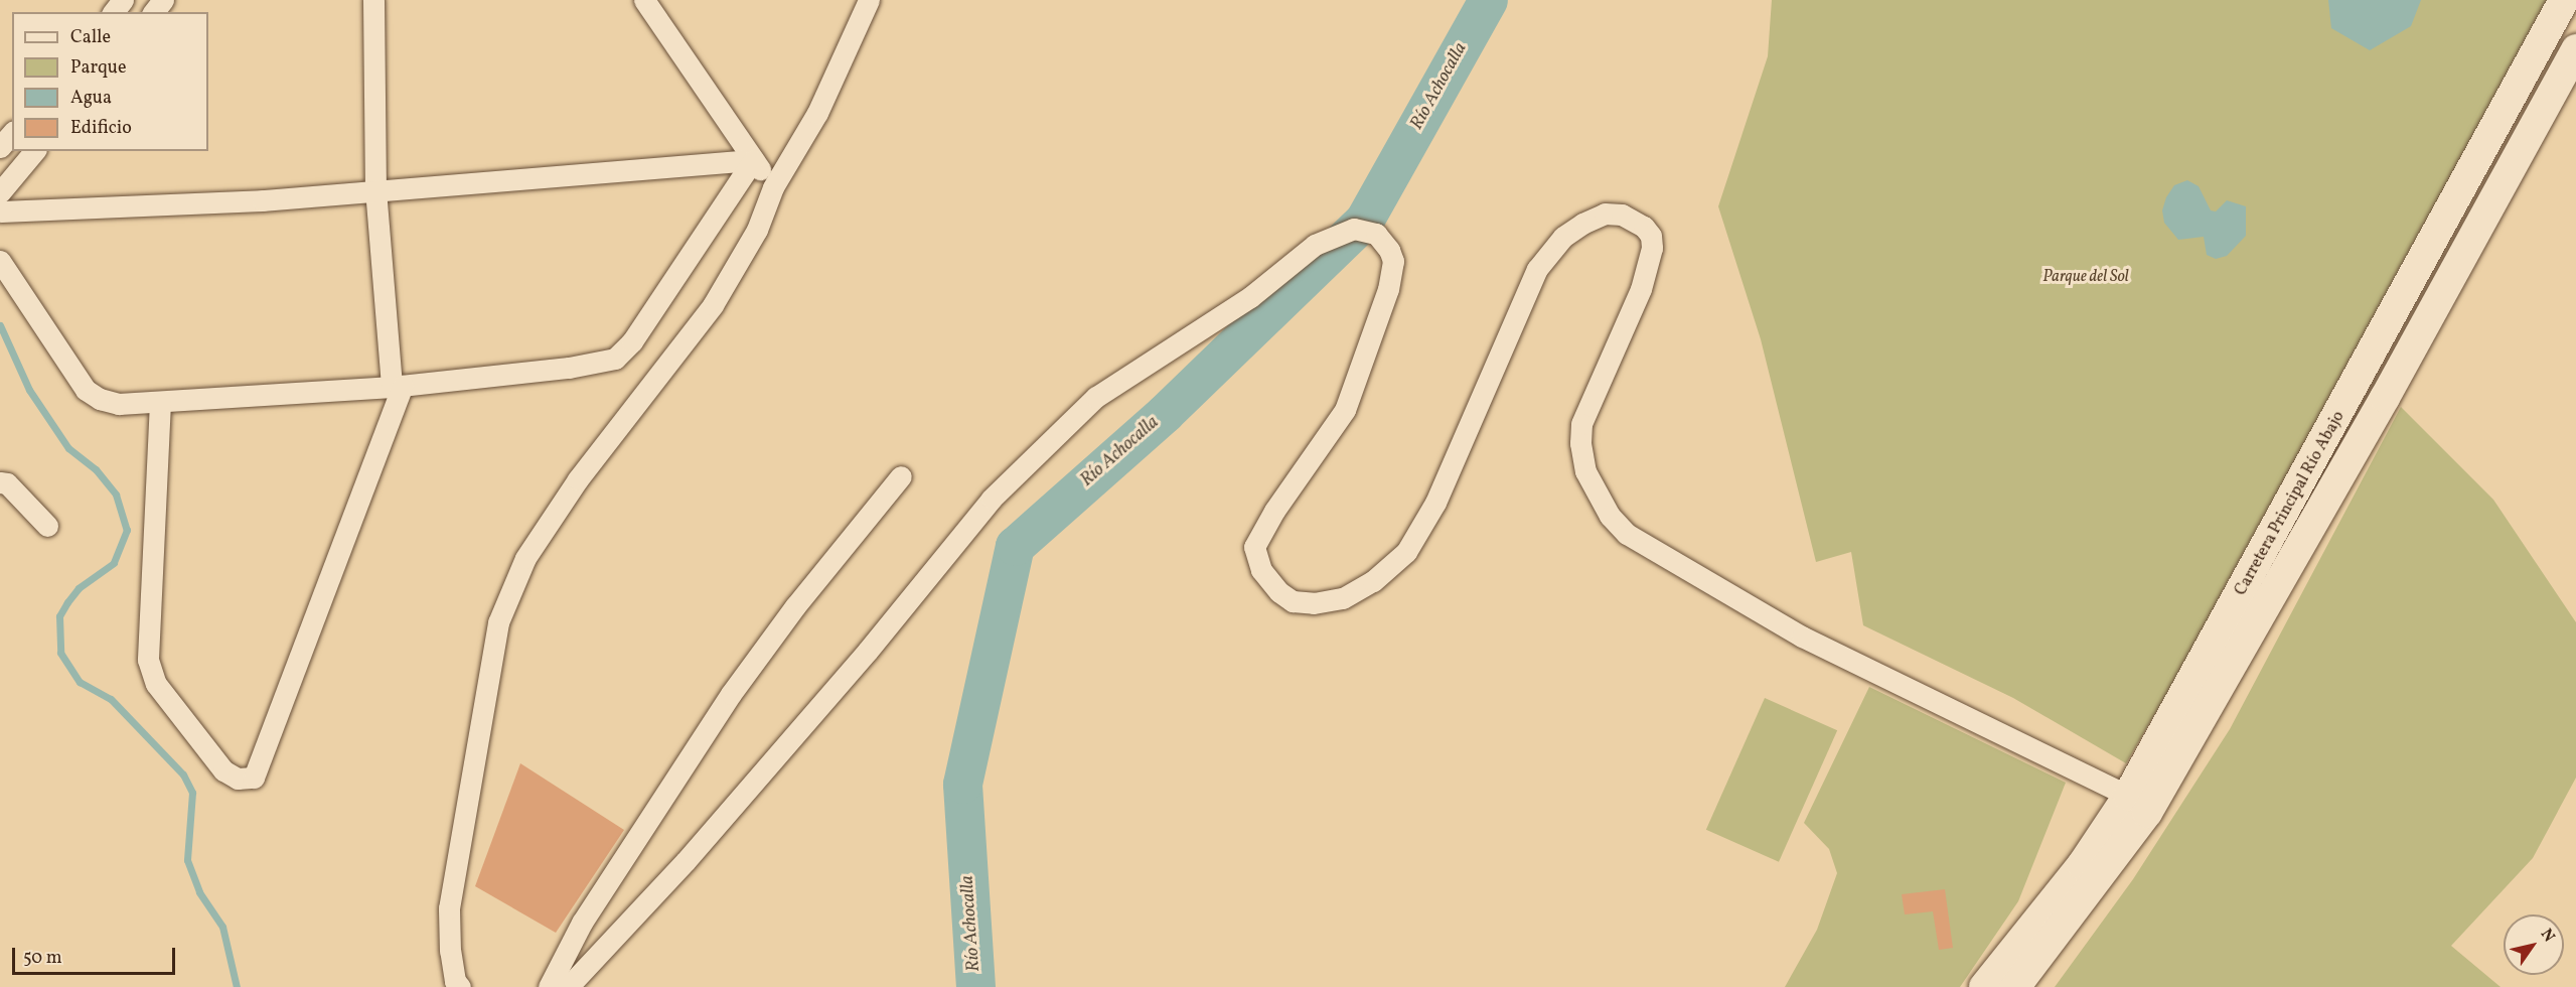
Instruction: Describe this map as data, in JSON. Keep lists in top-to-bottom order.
{
  "streets": {
    "main road": ["Carretera Principal Río Abajo"]
  },
  "water": ["Río Achocalla"],
  "parks": ["Parque del Sol"],
  "legend": [
    "Calle",
    "Parque",
    "Agua",
    "Edificio"
  ],
  "scale_bar": "50 m",
  "north": "top right"
}
